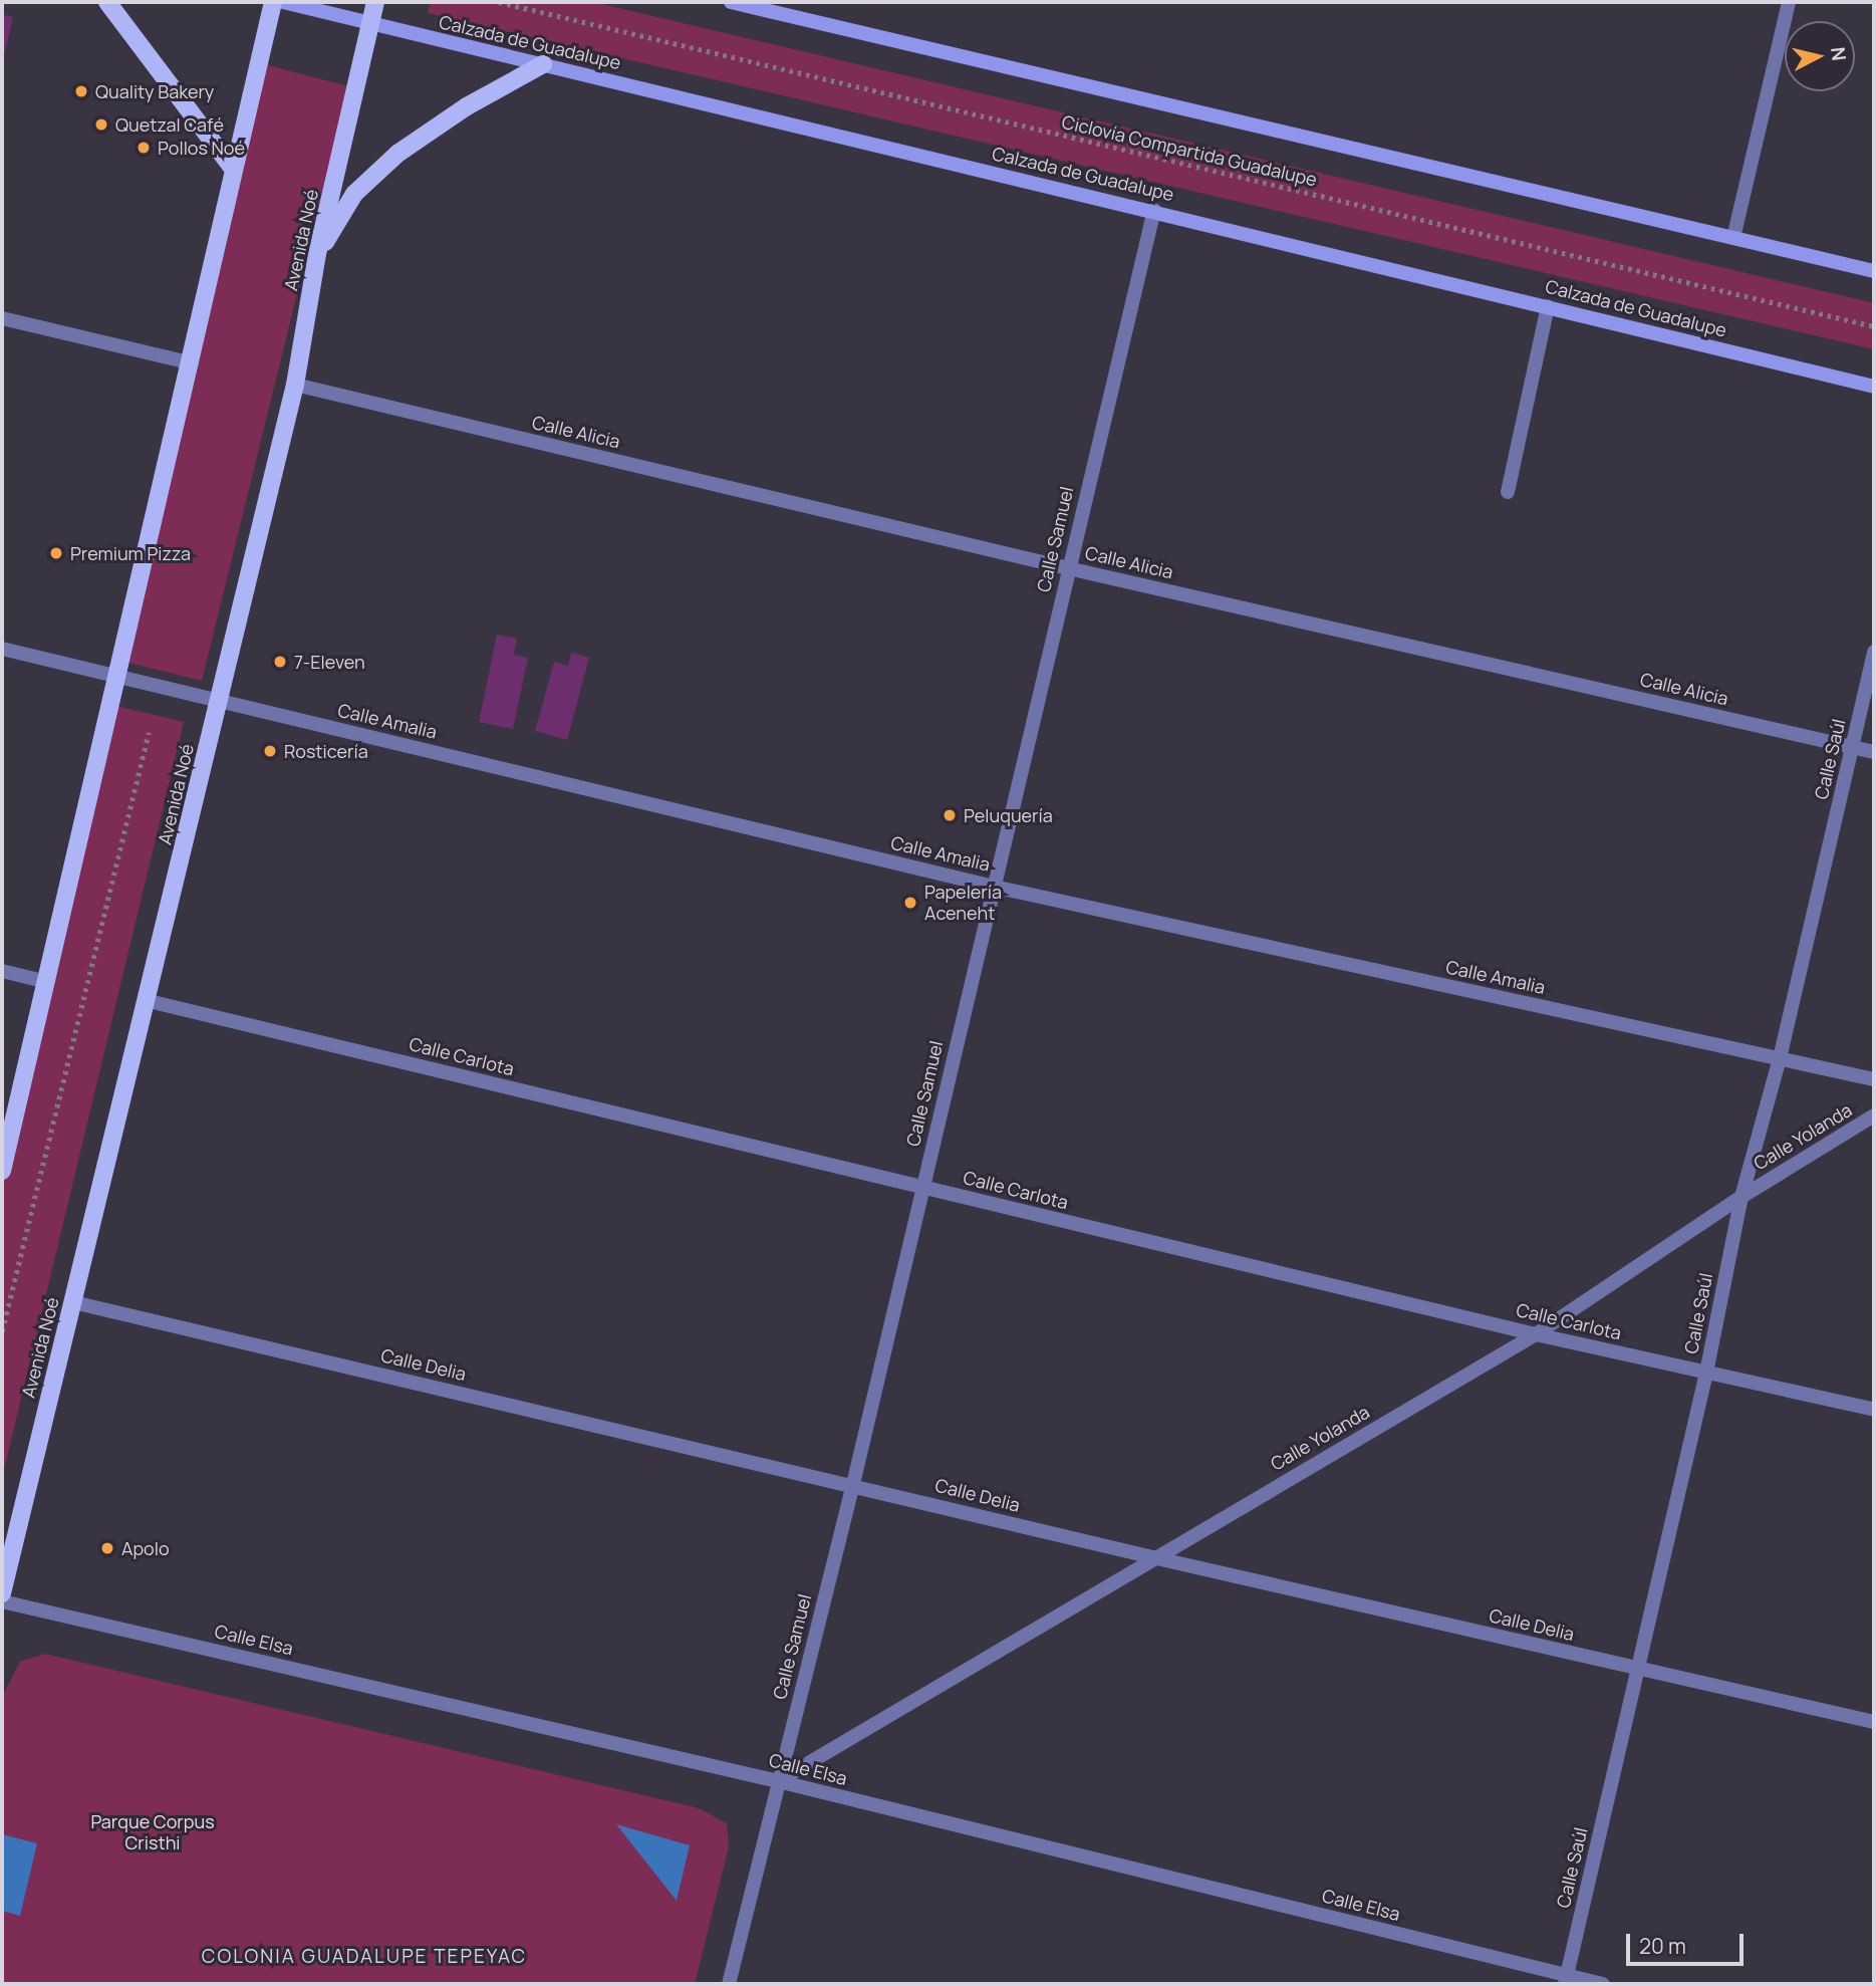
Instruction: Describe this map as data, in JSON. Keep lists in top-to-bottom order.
{
  "streets": {
    "main road": ["Calzada de Guadalupe", "Avenida Noé"],
    "street": [
      "Calle Alicia",
      "Calle Samuel",
      "Calle Amalia",
      "Calle Saúl",
      "Calle Carlota",
      "Calle Yolanda",
      "Calle Delia",
      "Calle Elsa"
    ],
    "path": ["Ciclovía Compartida Guadalupe"]
  },
  "crossings": [
    ["Calzada de Guadalupe", "Avenida Noé"],
    ["Calzada de Guadalupe", "Calle Samuel"],
    ["Avenida Noé", "Calle Alicia"],
    ["Avenida Noé", "Calle Amalia"],
    ["Avenida Noé", "Calle Carlota"],
    ["Avenida Noé", "Calle Delia"],
    ["Calle Alicia", "Calle Samuel"],
    ["Calle Alicia", "Calle Saúl"],
    ["Calle Samuel", "Calle Amalia"],
    ["Calle Samuel", "Calle Carlota"],
    ["Calle Samuel", "Calle Yolanda"],
    ["Calle Samuel", "Calle Delia"],
    ["Calle Samuel", "Calle Elsa"],
    ["Calle Amalia", "Calle Saúl"],
    ["Calle Saúl", "Calle Carlota"],
    ["Calle Saúl", "Calle Yolanda"],
    ["Calle Saúl", "Calle Delia"],
    ["Calle Saúl", "Calle Elsa"],
    ["Calle Carlota", "Calle Yolanda"],
    ["Calle Yolanda", "Calle Delia"],
    ["Calle Yolanda", "Calle Elsa"]
  ],
  "districts": ["COLONIA GUADALUPE TEPEYAC"],
  "parks": ["Parque Corpus Cristhi"],
  "places": [
    "Quality Bakery",
    "Quetzal Café",
    "Pollos Noé",
    "Premium Pizza",
    "7-Eleven",
    "Rosticería",
    "Peluquería",
    "Papelería Aceneht",
    "Apolo"
  ],
  "scale_bar": "20 m",
  "north": "right"
}
